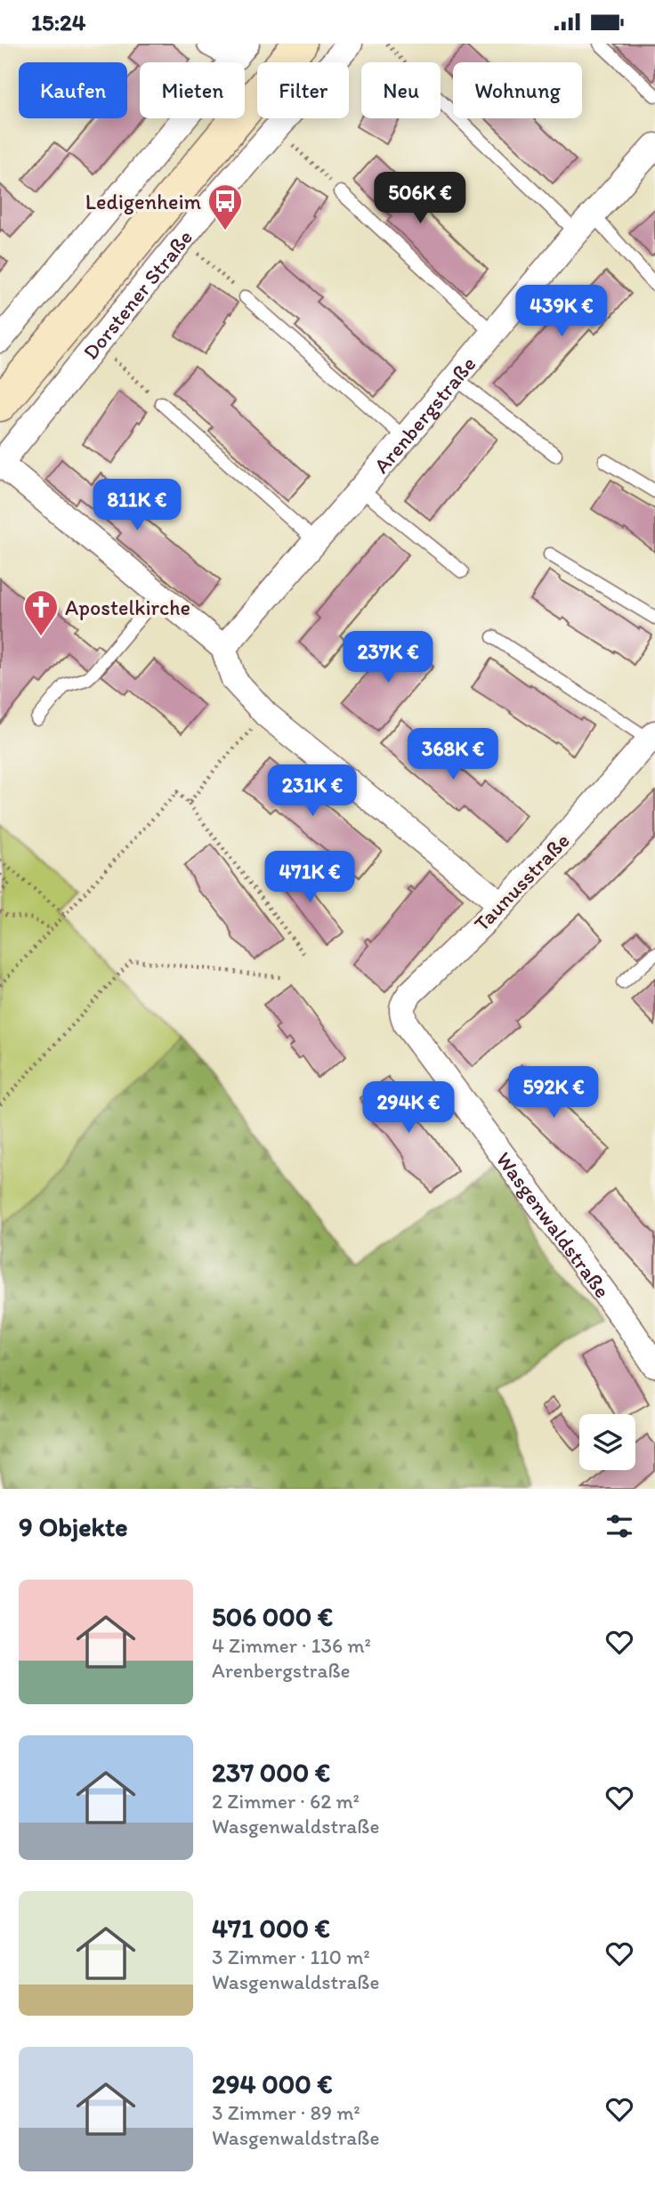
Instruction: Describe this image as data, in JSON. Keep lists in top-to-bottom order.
{
  "streets": {
    "main road": ["Dorstener Straße"],
    "street": ["Arenbergstraße", "Taunusstraße", "Wasgenwaldstraße"]
  },
  "crossings": [
    ["Taunusstraße", "Wasgenwaldstraße"]
  ],
  "places": {
    "bus stop": ["Ledigenheim"],
    "church": ["Apostelkirche"]
  },
  "page": {
    "status": "15:24",
    "chip": [
      "Kaufen",
      "Mieten",
      "Filter",
      "Neu",
      "Wohnung"
    ],
    "price": [
      "506K €",
      "439K €",
      "811K €",
      "237K €",
      "368K €",
      "231K €",
      "471K €",
      "592K €",
      "294K €"
    ],
    "heading": "9 Objekte",
    "list": [
      {
        "name": "506 000 €",
        "note": "4 Zimmer · 136 m² · Arenbergstraße"
      },
      {
        "name": "237 000 €",
        "note": "2 Zimmer · 62 m² · Wasgenwaldstraße"
      },
      {
        "name": "471 000 €",
        "note": "3 Zimmer · 110 m² · Wasgenwaldstraße"
      },
      {
        "name": "294 000 €",
        "note": "3 Zimmer · 89 m² · Wasgenwaldstraße"
      }
    ]
  }
}
